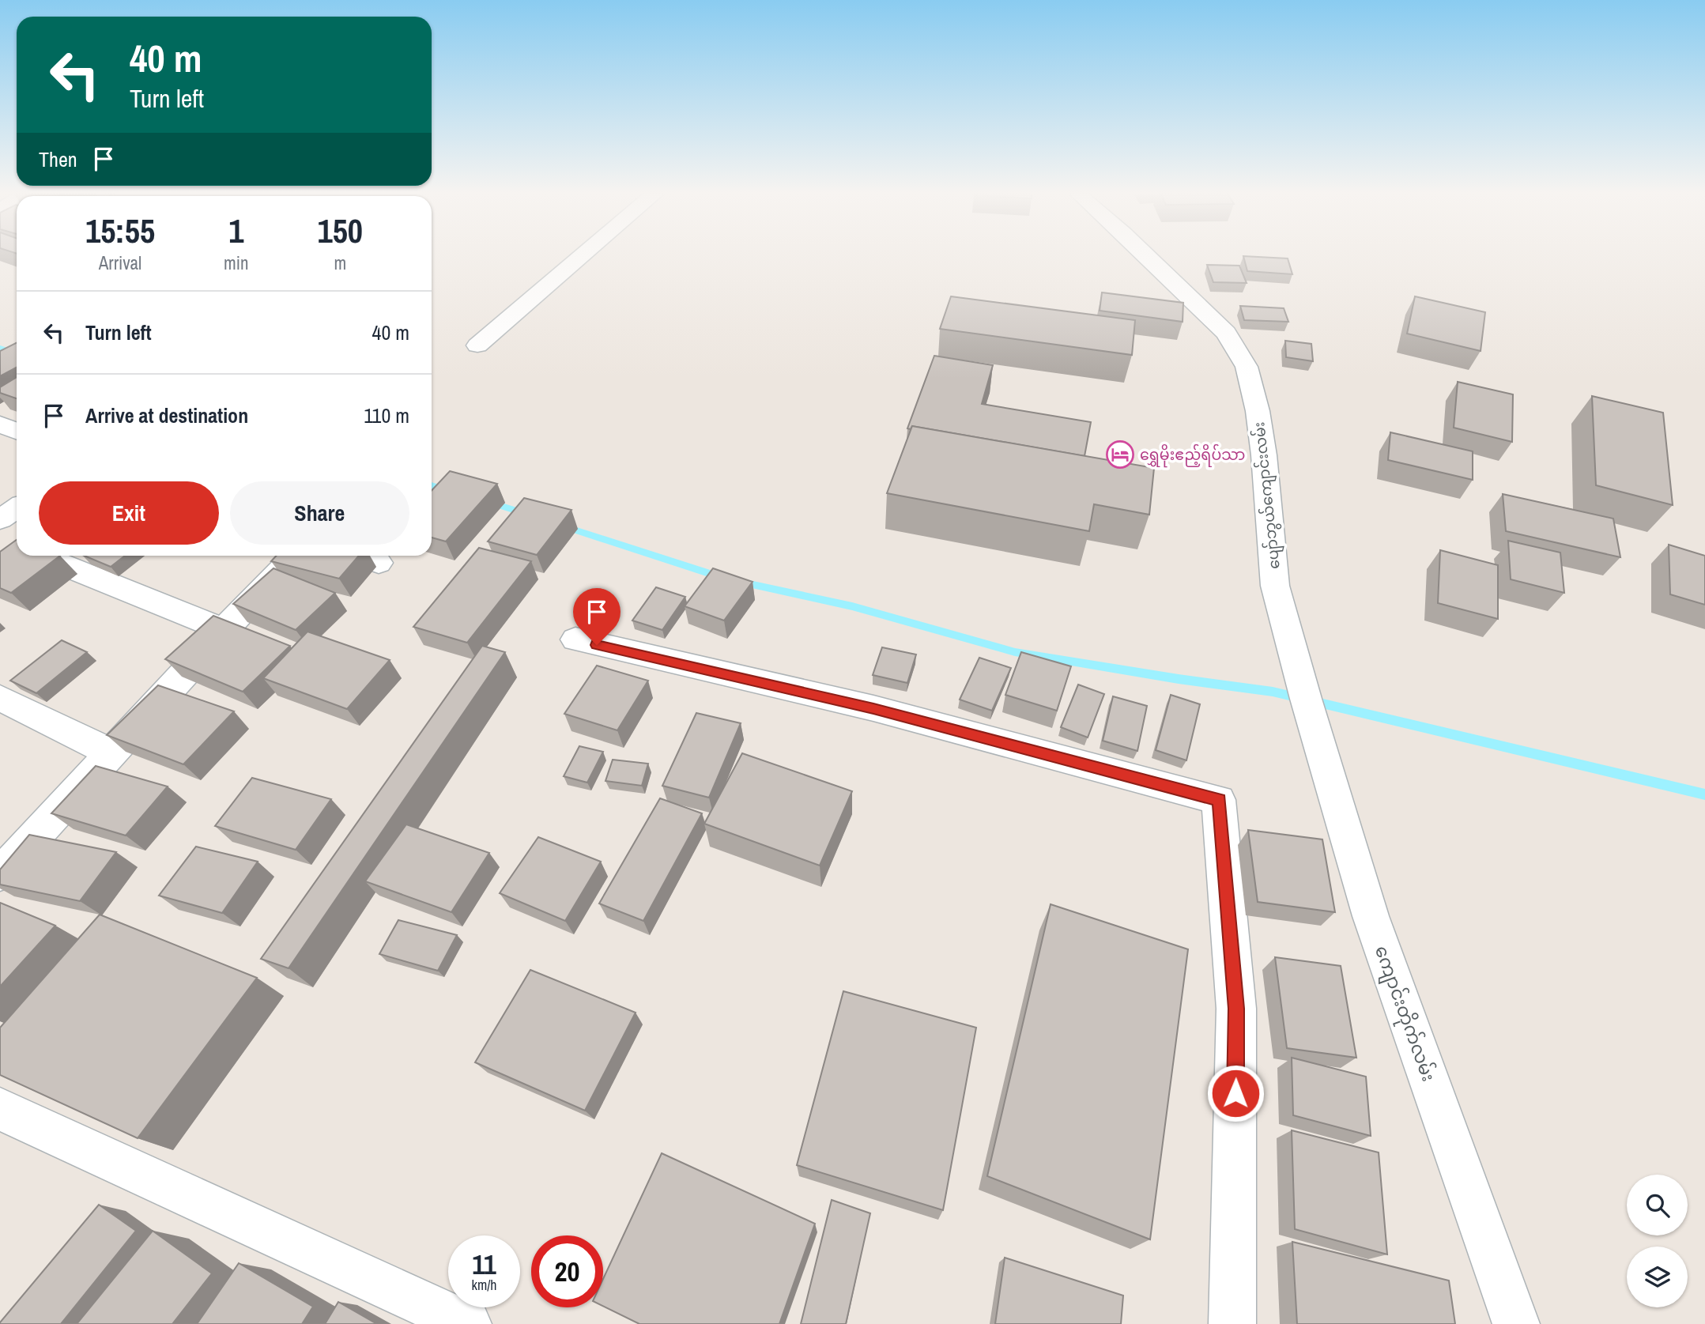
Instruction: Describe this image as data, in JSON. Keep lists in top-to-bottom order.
{
  "streets": {
    "street": ["ပျော်ဘွယ်ကျောင်းလမ်း", "ကျောင်းတိုက်လမ်း"]
  },
  "crossings": [
    ["ပျော်ဘွယ်ကျောင်းလမ်း", "ကျောင်းတိုက်လမ်း"]
  ],
  "places": {
    "hotel": ["ရွှေမိုးဧည့်ရိပ်သာ"]
  },
  "page": {
    "turn": ["40 m", "Turn left"],
    "then": "Then",
    "eta": [
      "15:55",
      "Arrival",
      "1",
      "min",
      "150",
      "m"
    ],
    "list": [
      {
        "name": "Turn left",
        "value": "40 m"
      },
      {
        "name": "Arrive at destination",
        "value": "110 m"
      }
    ],
    "buttons": ["Exit", "Share"],
    "speed": "11 km/h",
    "limit": "20"
  }
}
